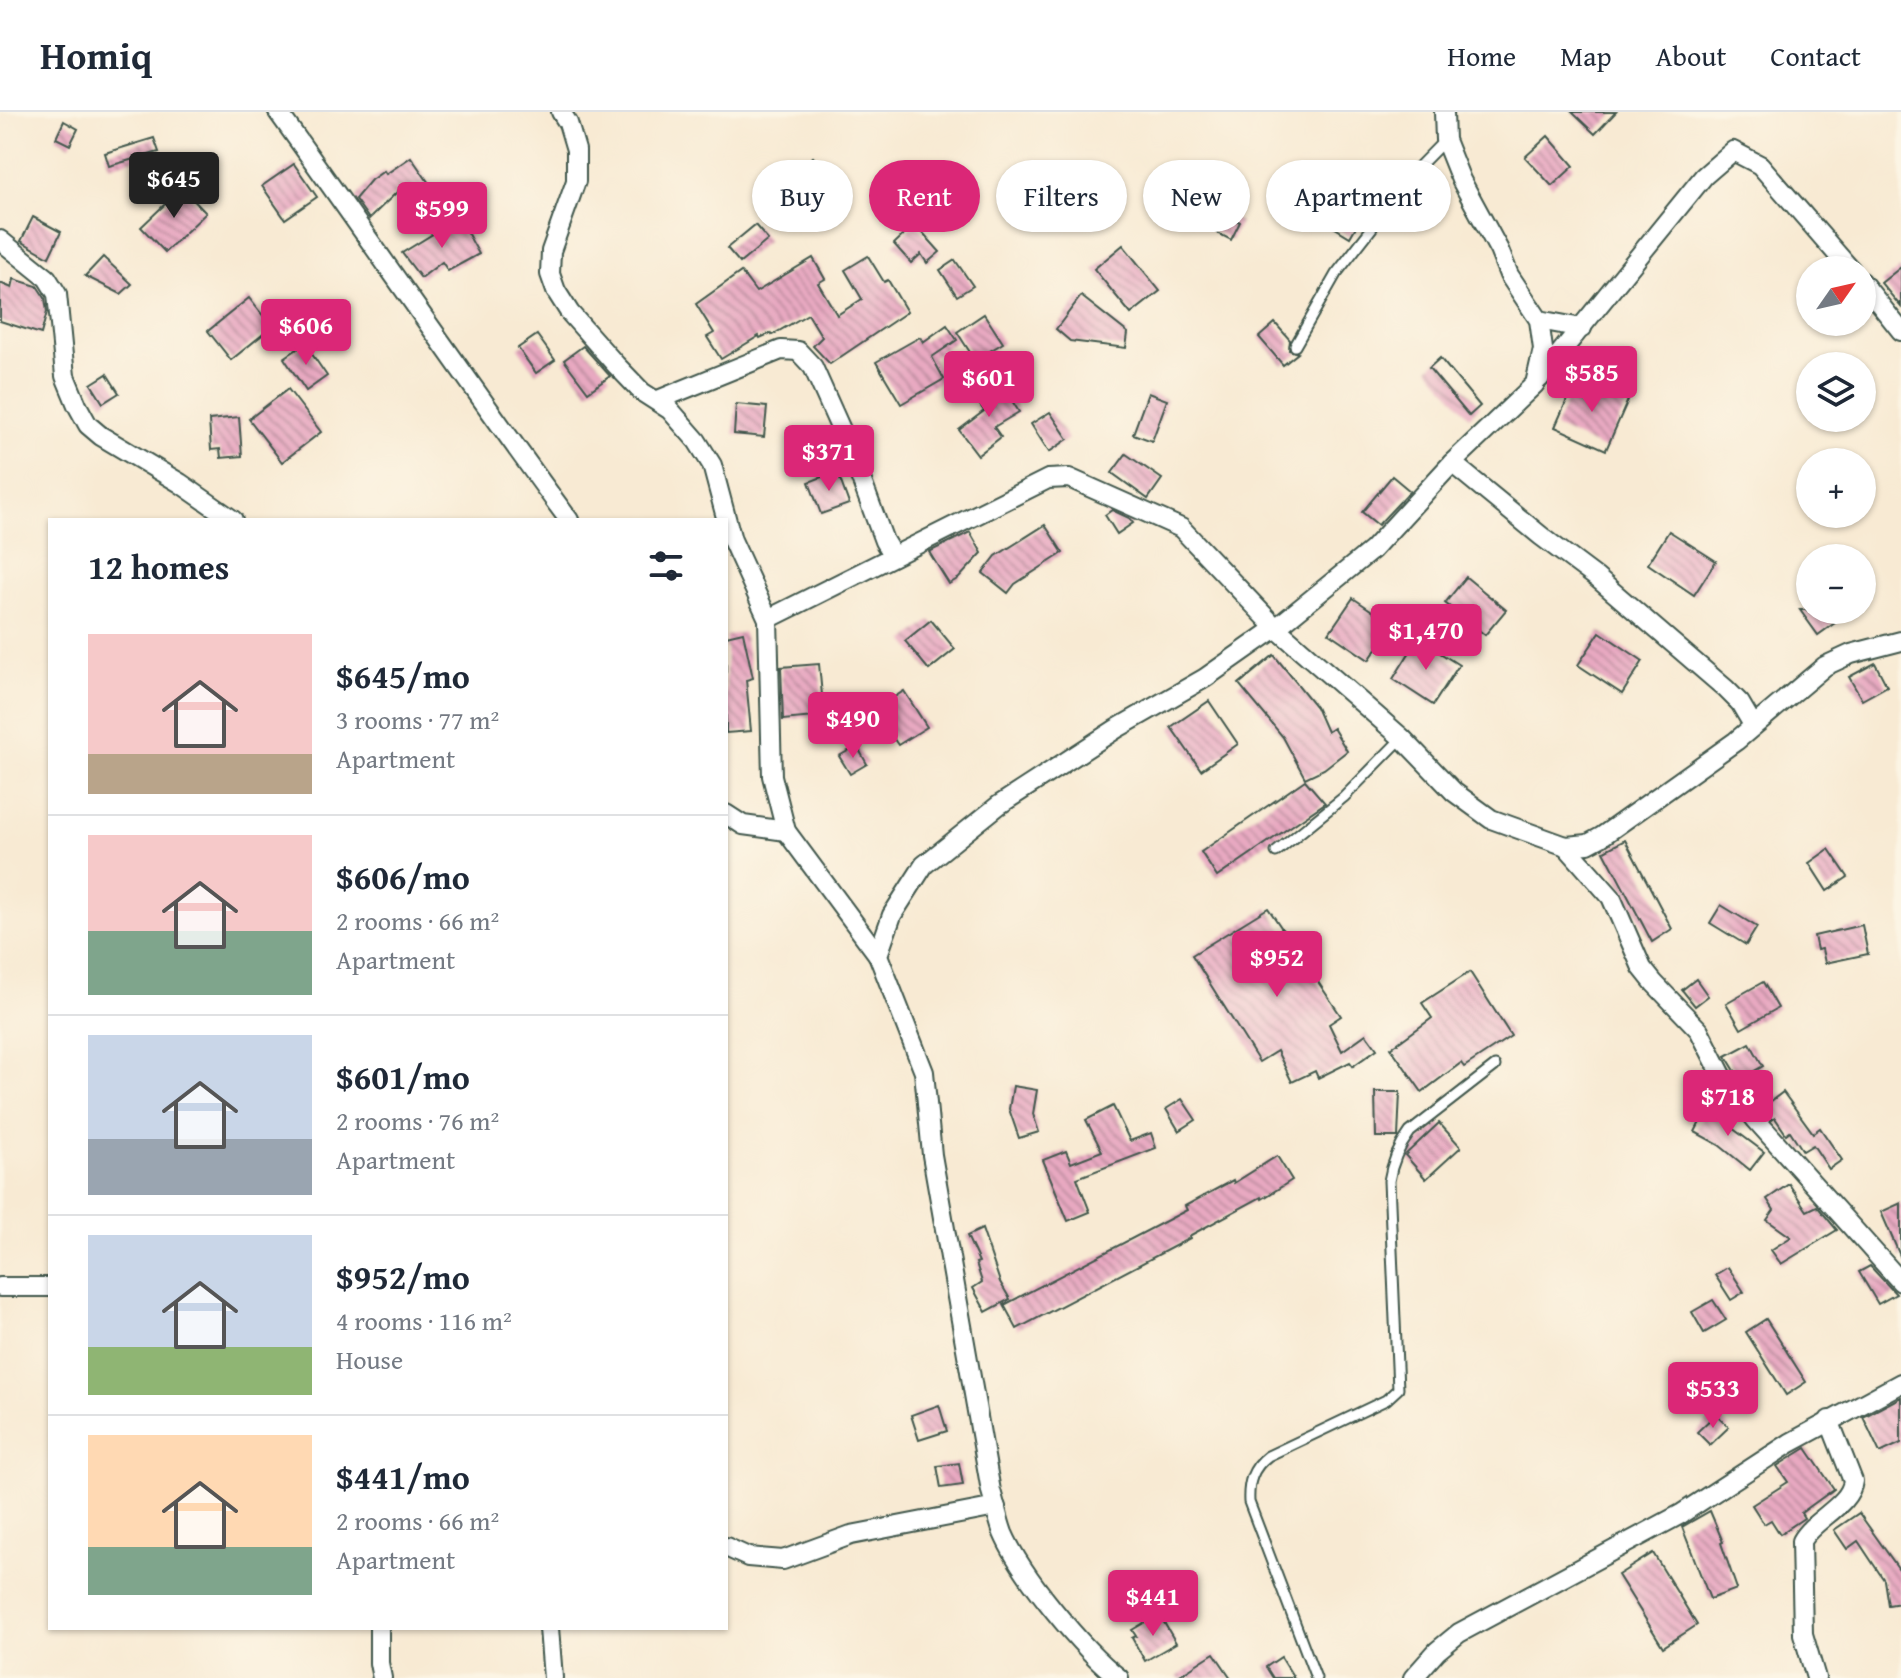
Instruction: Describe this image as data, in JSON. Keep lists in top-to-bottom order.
{
  "north": "top right",
  "page": {
    "header": "Homiq",
    "nav": [
      "Home",
      "Map",
      "About",
      "Contact"
    ],
    "price": [
      "$645",
      "$599",
      "$606",
      "$585",
      "$601",
      "$371",
      "$1,470",
      "$490",
      "$952",
      "$718",
      "$533",
      "$441"
    ],
    "chip": [
      "Buy",
      "Rent",
      "Filters",
      "New",
      "Apartment"
    ],
    "map_buttons": ["+", "−"],
    "heading": "12 homes",
    "list": [
      {
        "name": "$645/mo",
        "note": "3 rooms · 77 m² · Apartment"
      },
      {
        "name": "$606/mo",
        "note": "2 rooms · 66 m² · Apartment"
      },
      {
        "name": "$601/mo",
        "note": "2 rooms · 76 m² · Apartment"
      },
      {
        "name": "$952/mo",
        "note": "4 rooms · 116 m² · House"
      },
      {
        "name": "$441/mo",
        "note": "2 rooms · 66 m² · Apartment"
      }
    ]
  }
}
